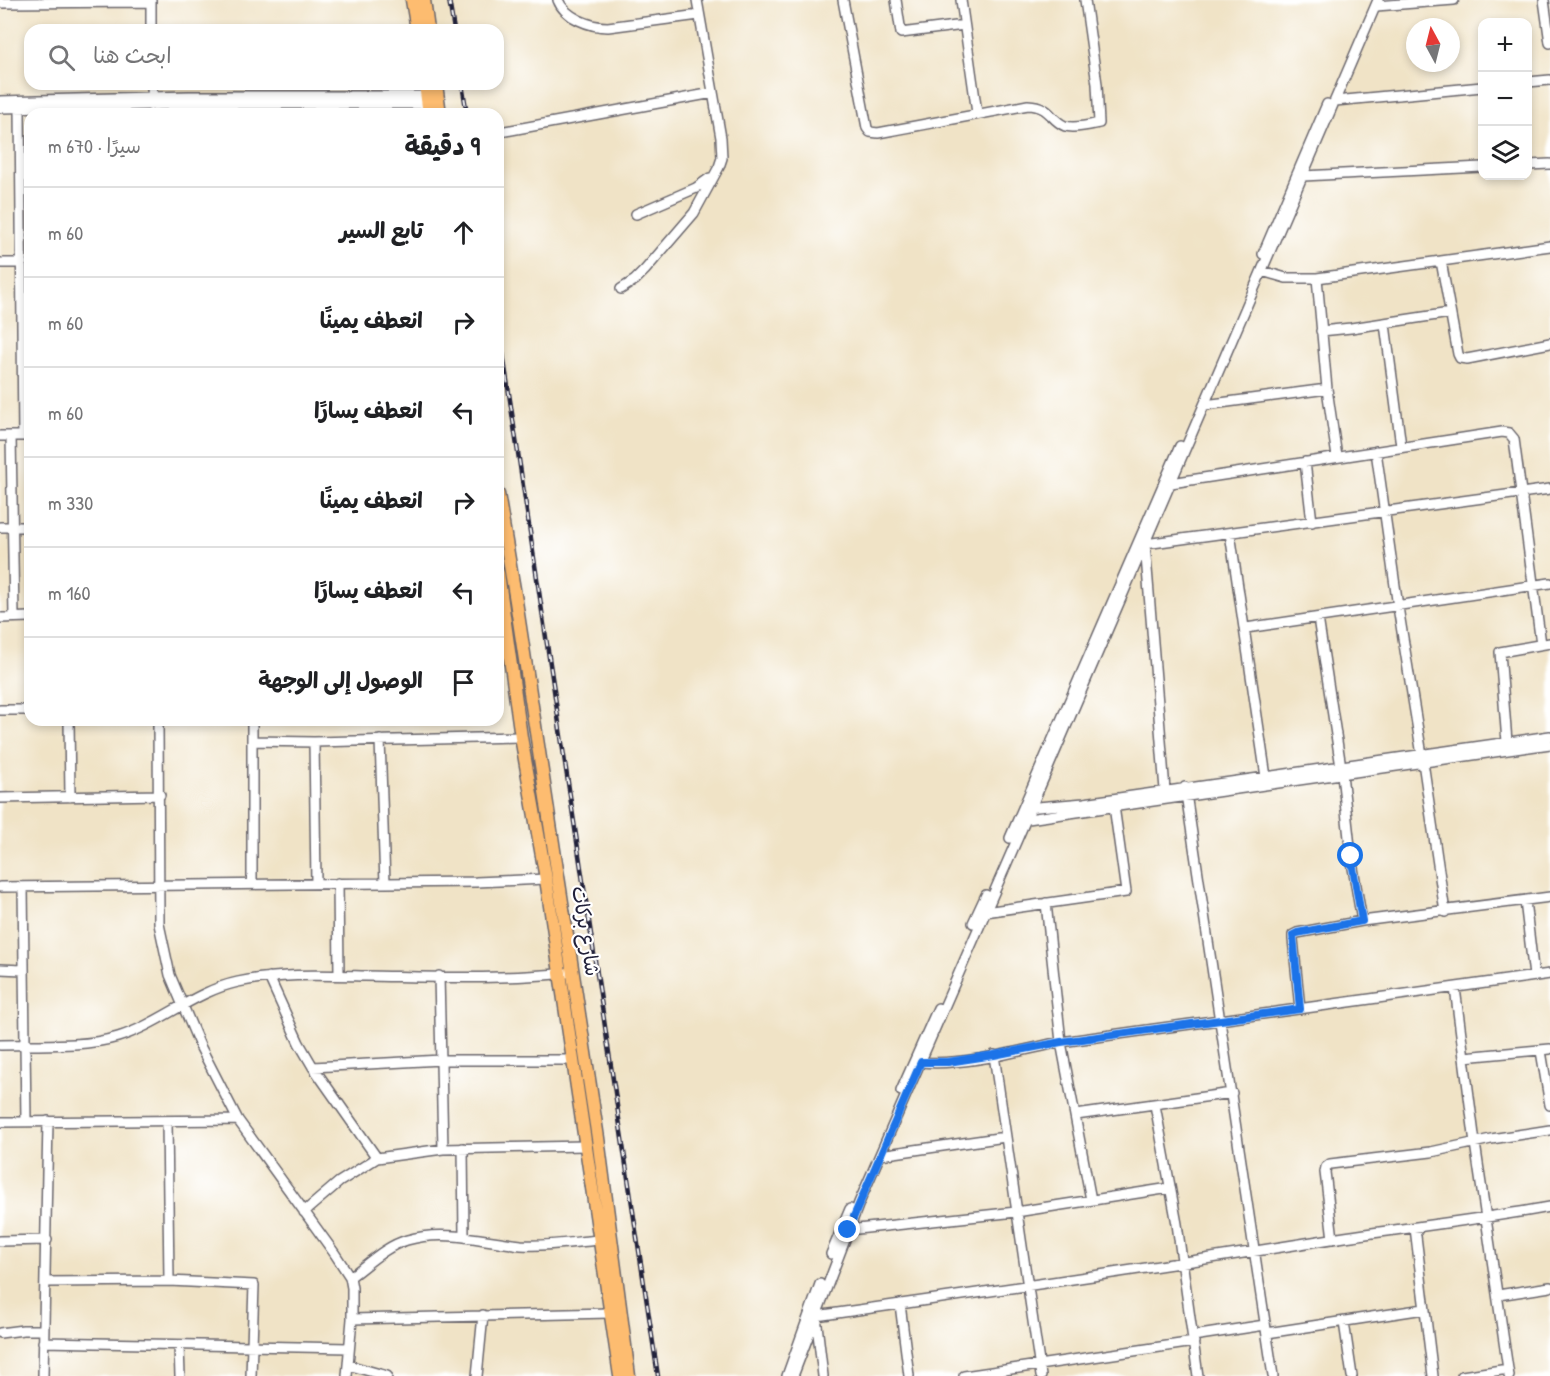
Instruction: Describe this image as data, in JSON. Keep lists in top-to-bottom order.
{
  "streets": {
    "main road": ["شارع بركات"]
  },
  "north": "top",
  "page": {
    "map_buttons": ["+", "−"],
    "search": "ابحث هنا",
    "heading": ["9 دقيقة", "سيرًا · 670 m"],
    "list": [
      ["تابع السير", "60 m"],
      ["انعطف يمينًا", "60 m"],
      ["انعطف يسارًا", "60 m"],
      ["انعطف يمينًا", "330 m"],
      ["انعطف يسارًا", "160 m"],
      "الوصول إلى الوجهة"
    ]
  }
}
